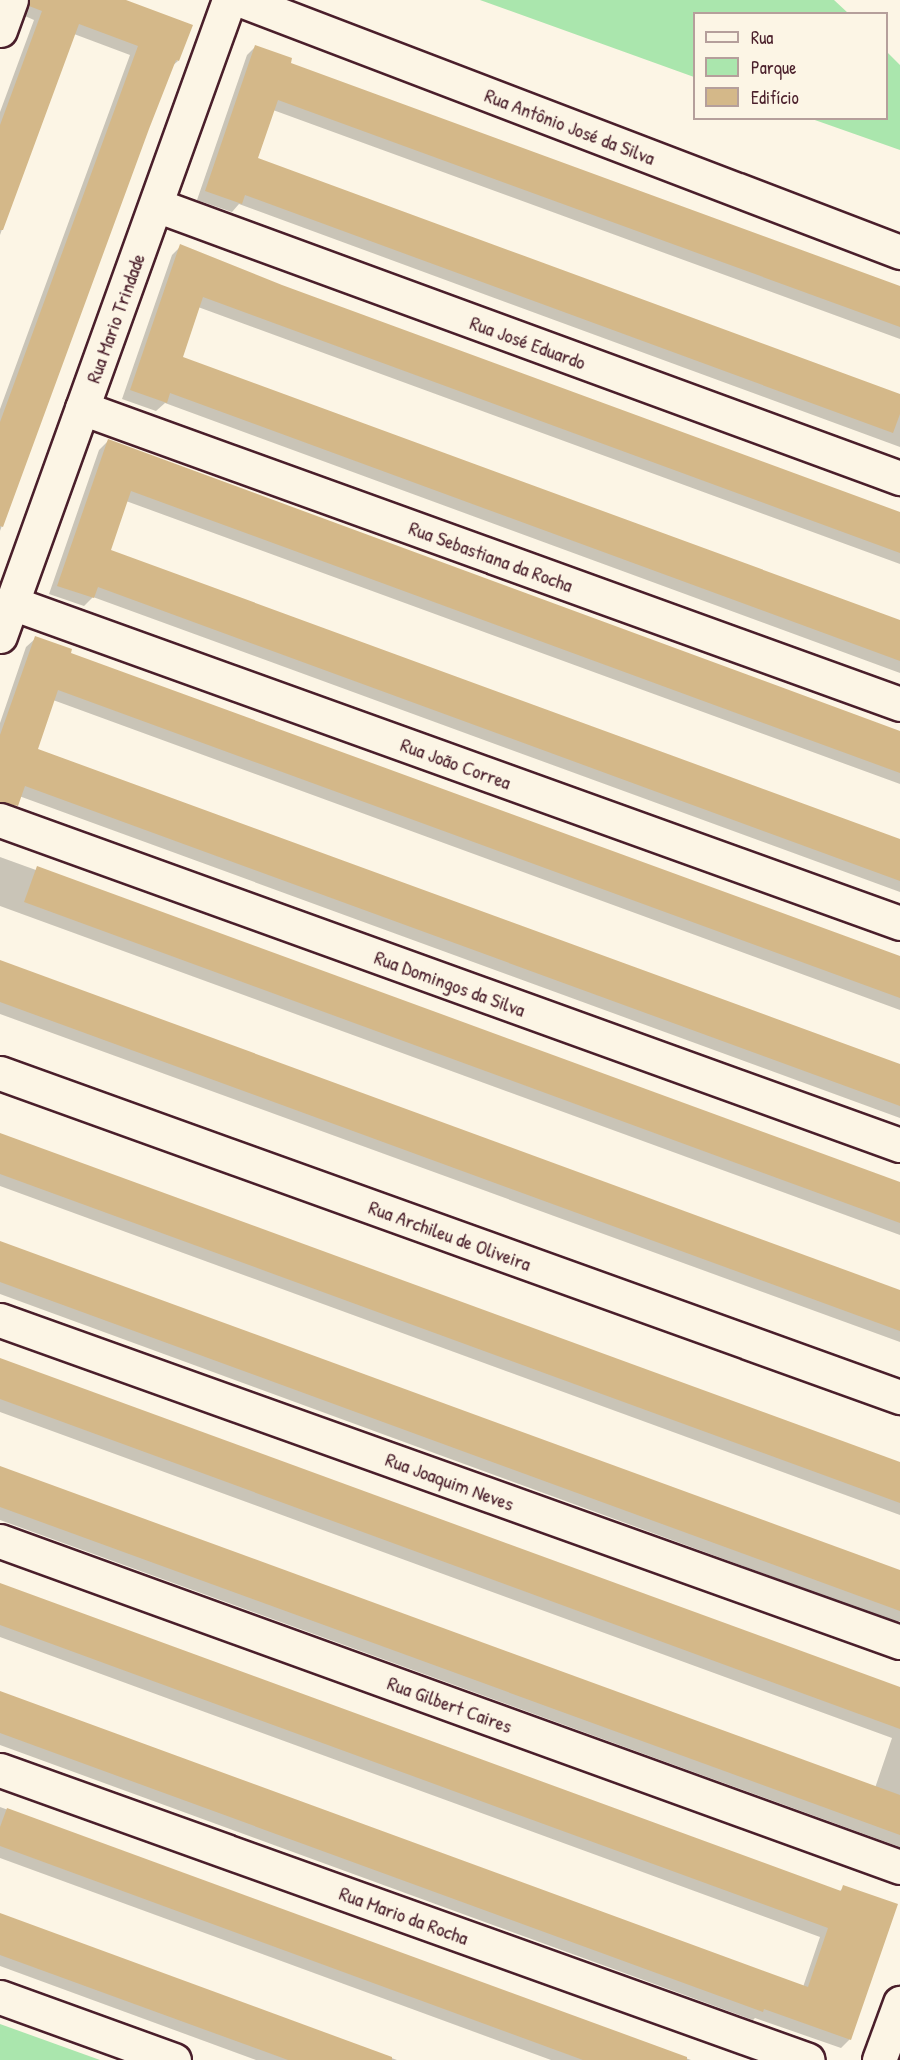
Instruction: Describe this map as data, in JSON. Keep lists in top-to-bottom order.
{
  "streets": {
    "street": [
      "Rua Antônio José da Silva",
      "Rua Mario Trindade",
      "Rua José Eduardo",
      "Rua Sebastiana da Rocha",
      "Rua João Correa",
      "Rua Domingos da Silva",
      "Rua Archileu de Oliveira",
      "Rua Joaquim Neves",
      "Rua Gilbert Caires",
      "Rua Mario da Rocha"
    ]
  },
  "crossings": [
    ["Rua Mario Trindade", "Rua José Eduardo"],
    ["Rua Mario Trindade", "Rua Sebastiana da Rocha"],
    ["Rua Mario Trindade", "Rua João Correa"]
  ],
  "legend": ["Rua", "Parque", "Edifício"]
}
